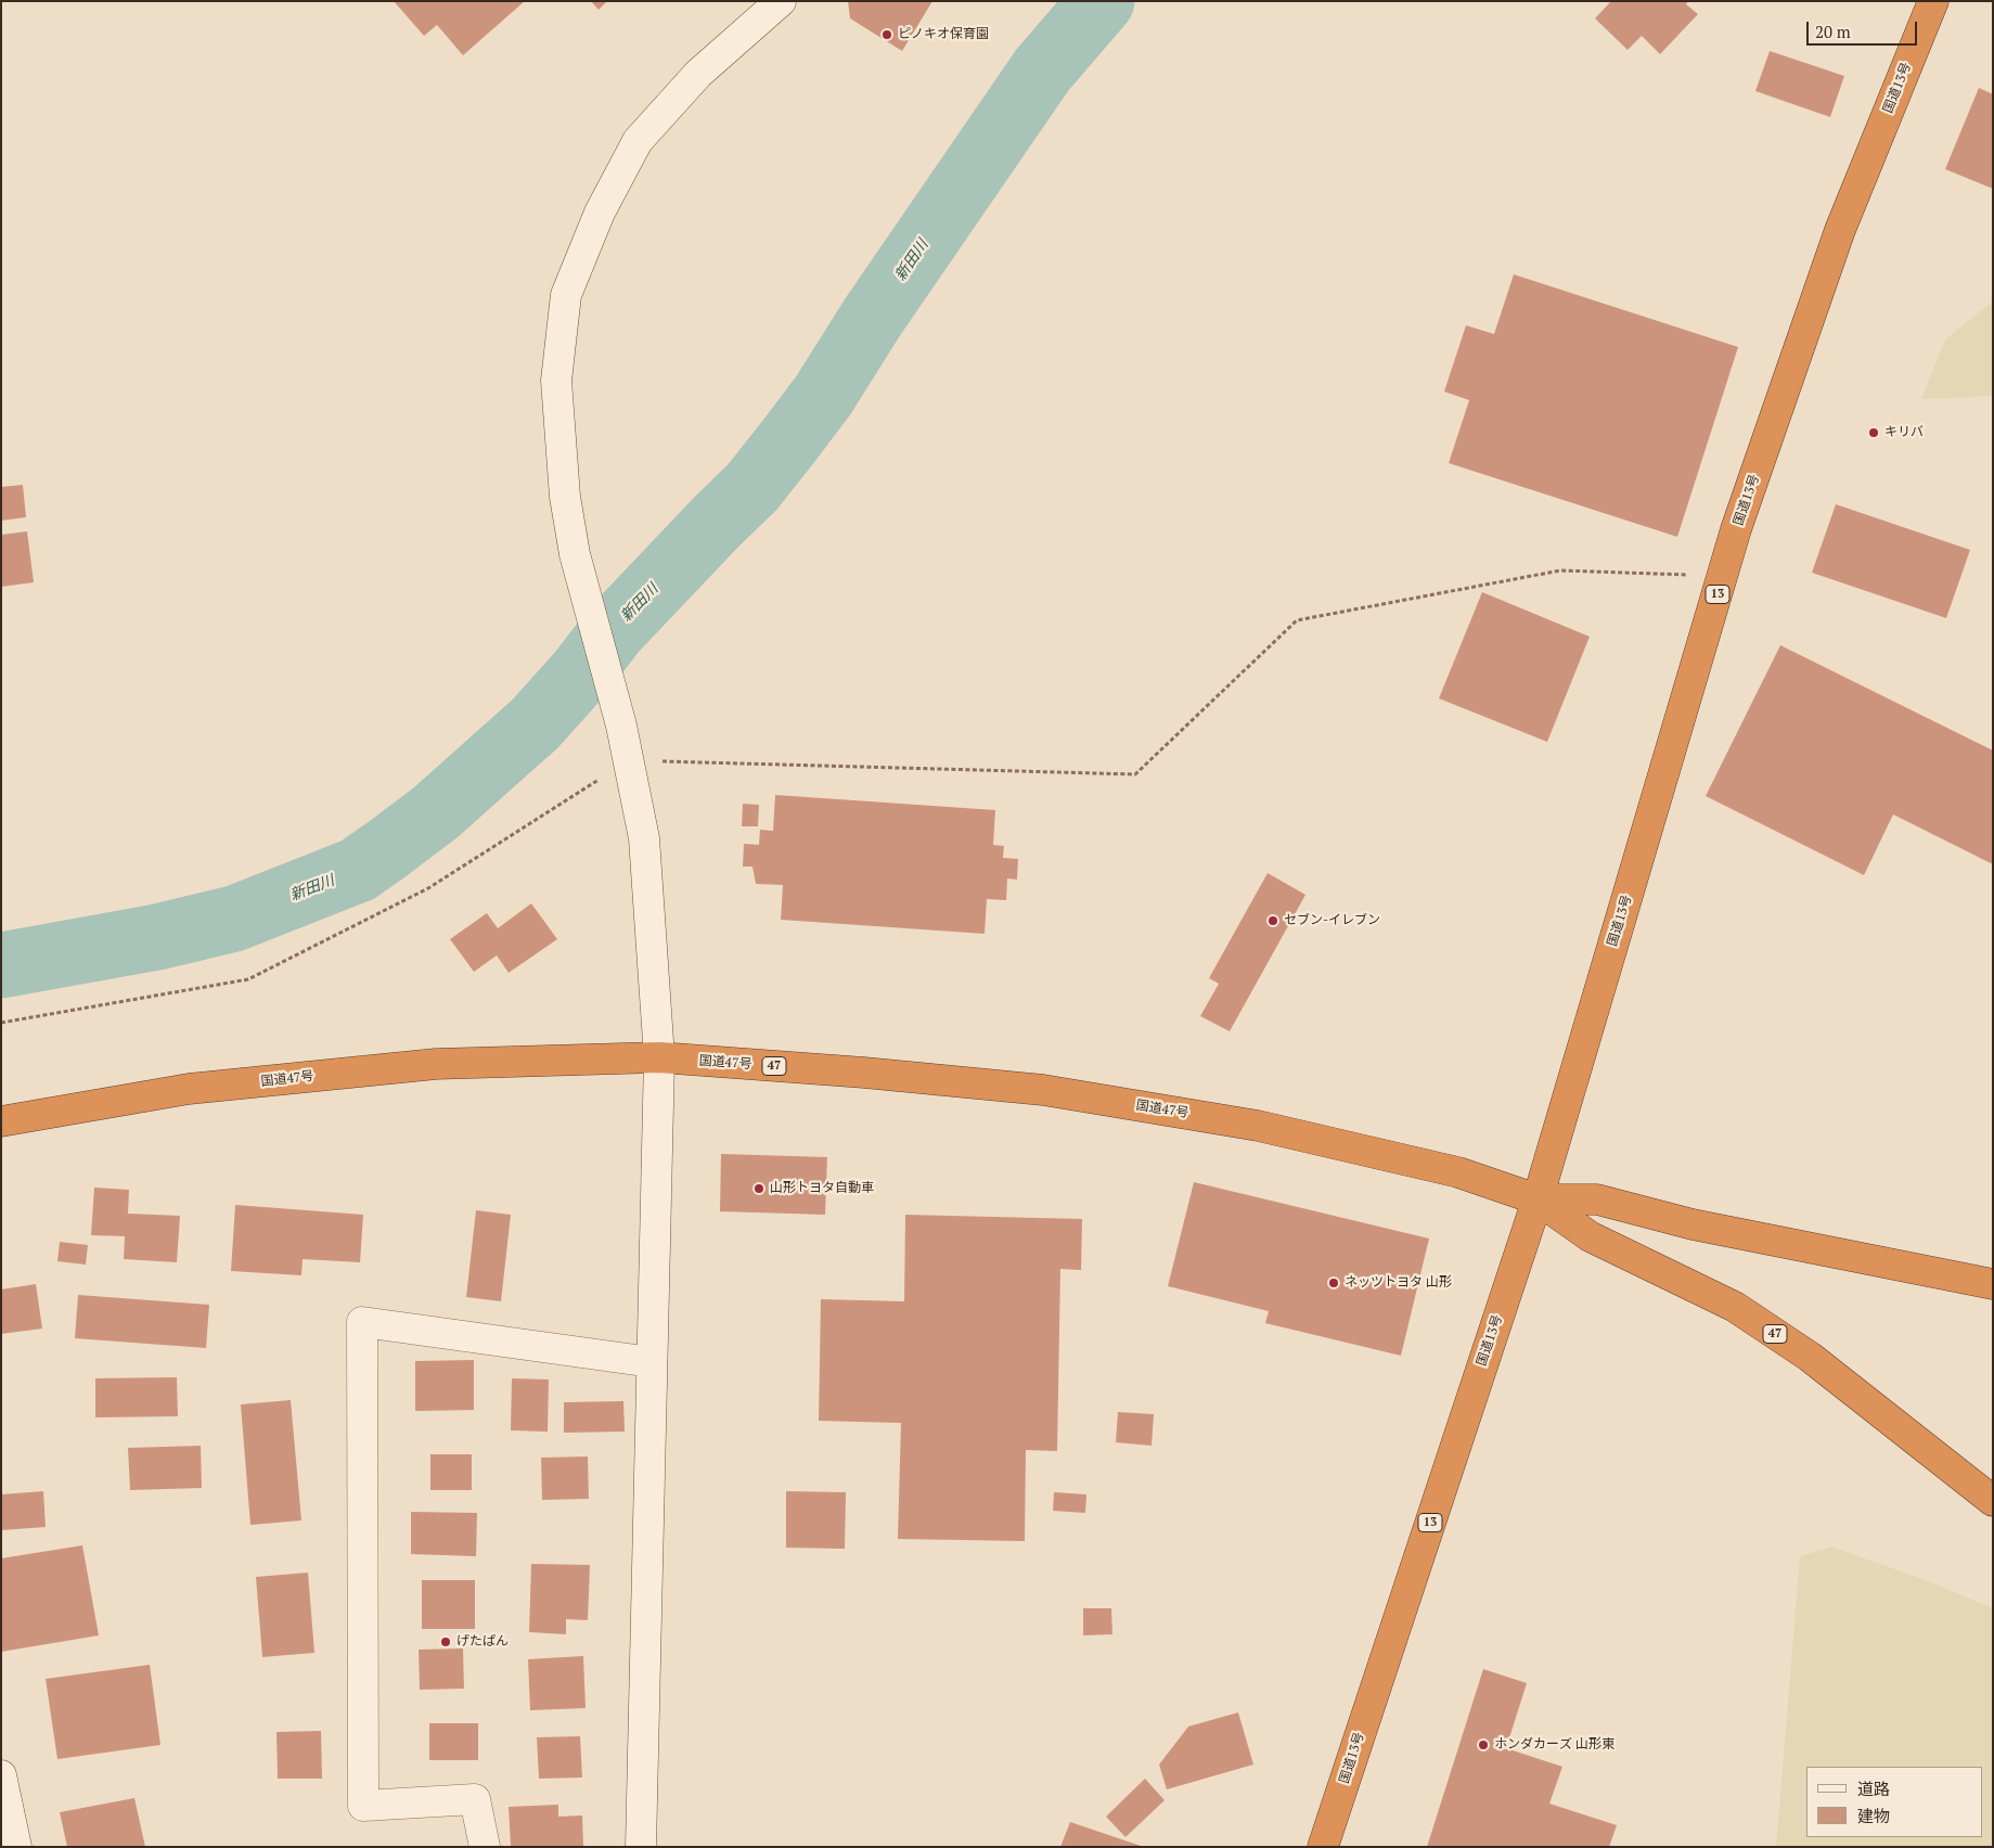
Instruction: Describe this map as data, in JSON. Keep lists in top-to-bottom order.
{
  "streets": {
    "highway": [
      "国道13号",
      "13",
      "国道47号",
      "47"
    ]
  },
  "crossings": [
    ["国道13号", "国道47号"],
    ["国道13号", "47"],
    ["国道47号", "47"]
  ],
  "water": ["新田川"],
  "places": [
    "ピノキオ保育園",
    "キリバ",
    "セブン-イレブン",
    "山形トヨタ自動車",
    "ネッツトヨタ 山形",
    "げたぱん",
    "ホンダカーズ 山形東"
  ],
  "legend": ["道路", "建物"],
  "scale_bar": "20 m"
}
